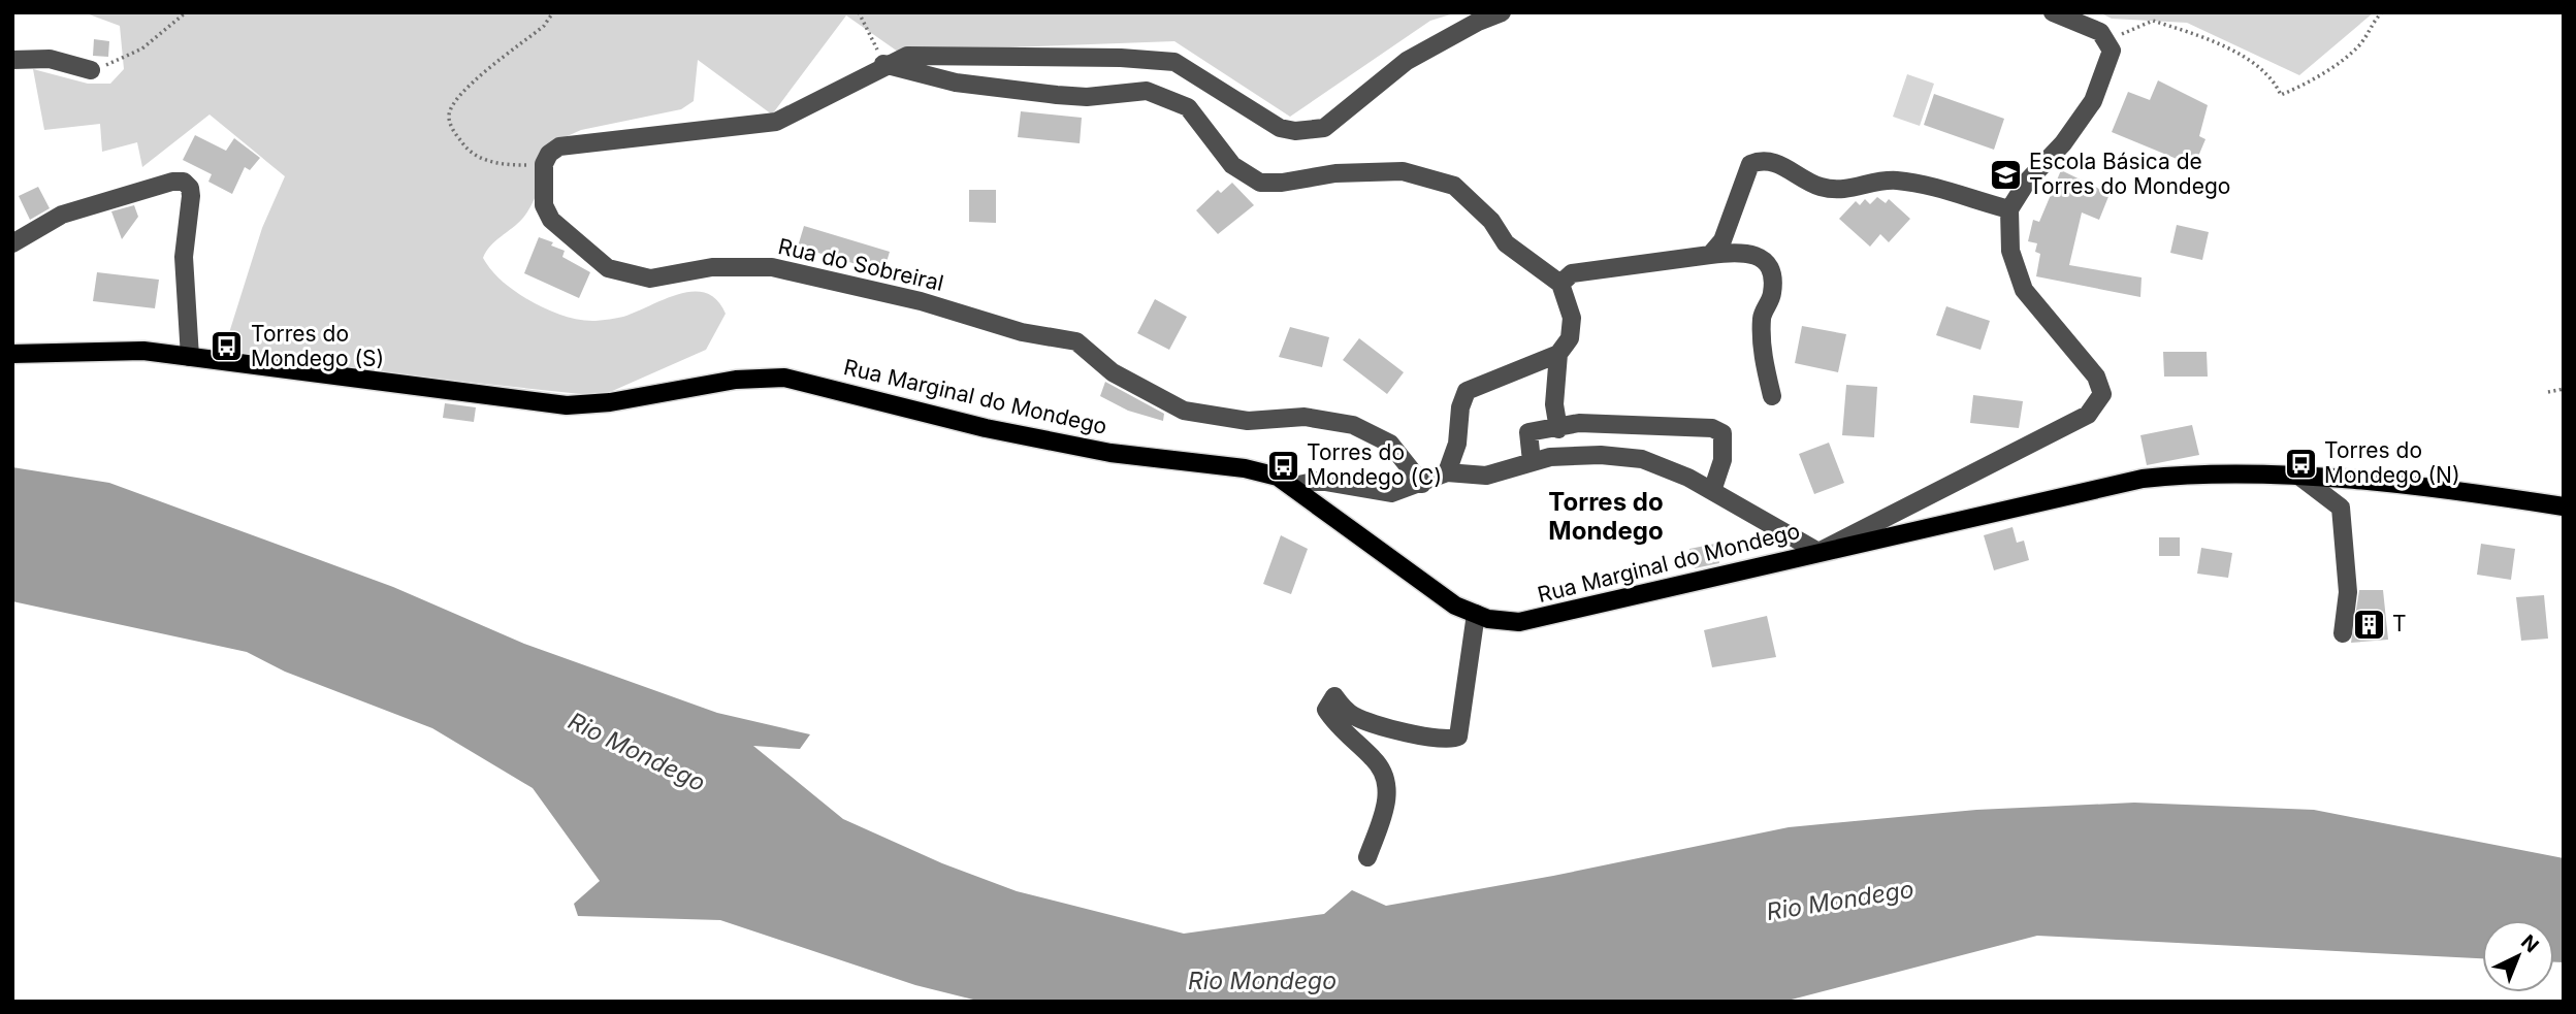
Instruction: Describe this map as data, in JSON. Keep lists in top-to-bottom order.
{
  "streets": {
    "main road": ["Rua Marginal do Mondego"],
    "street": ["Rua do Sobreiral"]
  },
  "districts": ["Torres do Mondego"],
  "water": ["Rio Mondego"],
  "places": {
    "school or university": ["Escola Básica de Torres do Mondego"],
    "bus stop": ["Torres do Mondego (S)", "Torres do Mondego (N)", "Torres do Mondego (C)"],
    "building": ["T"]
  },
  "north": "top right"
}
